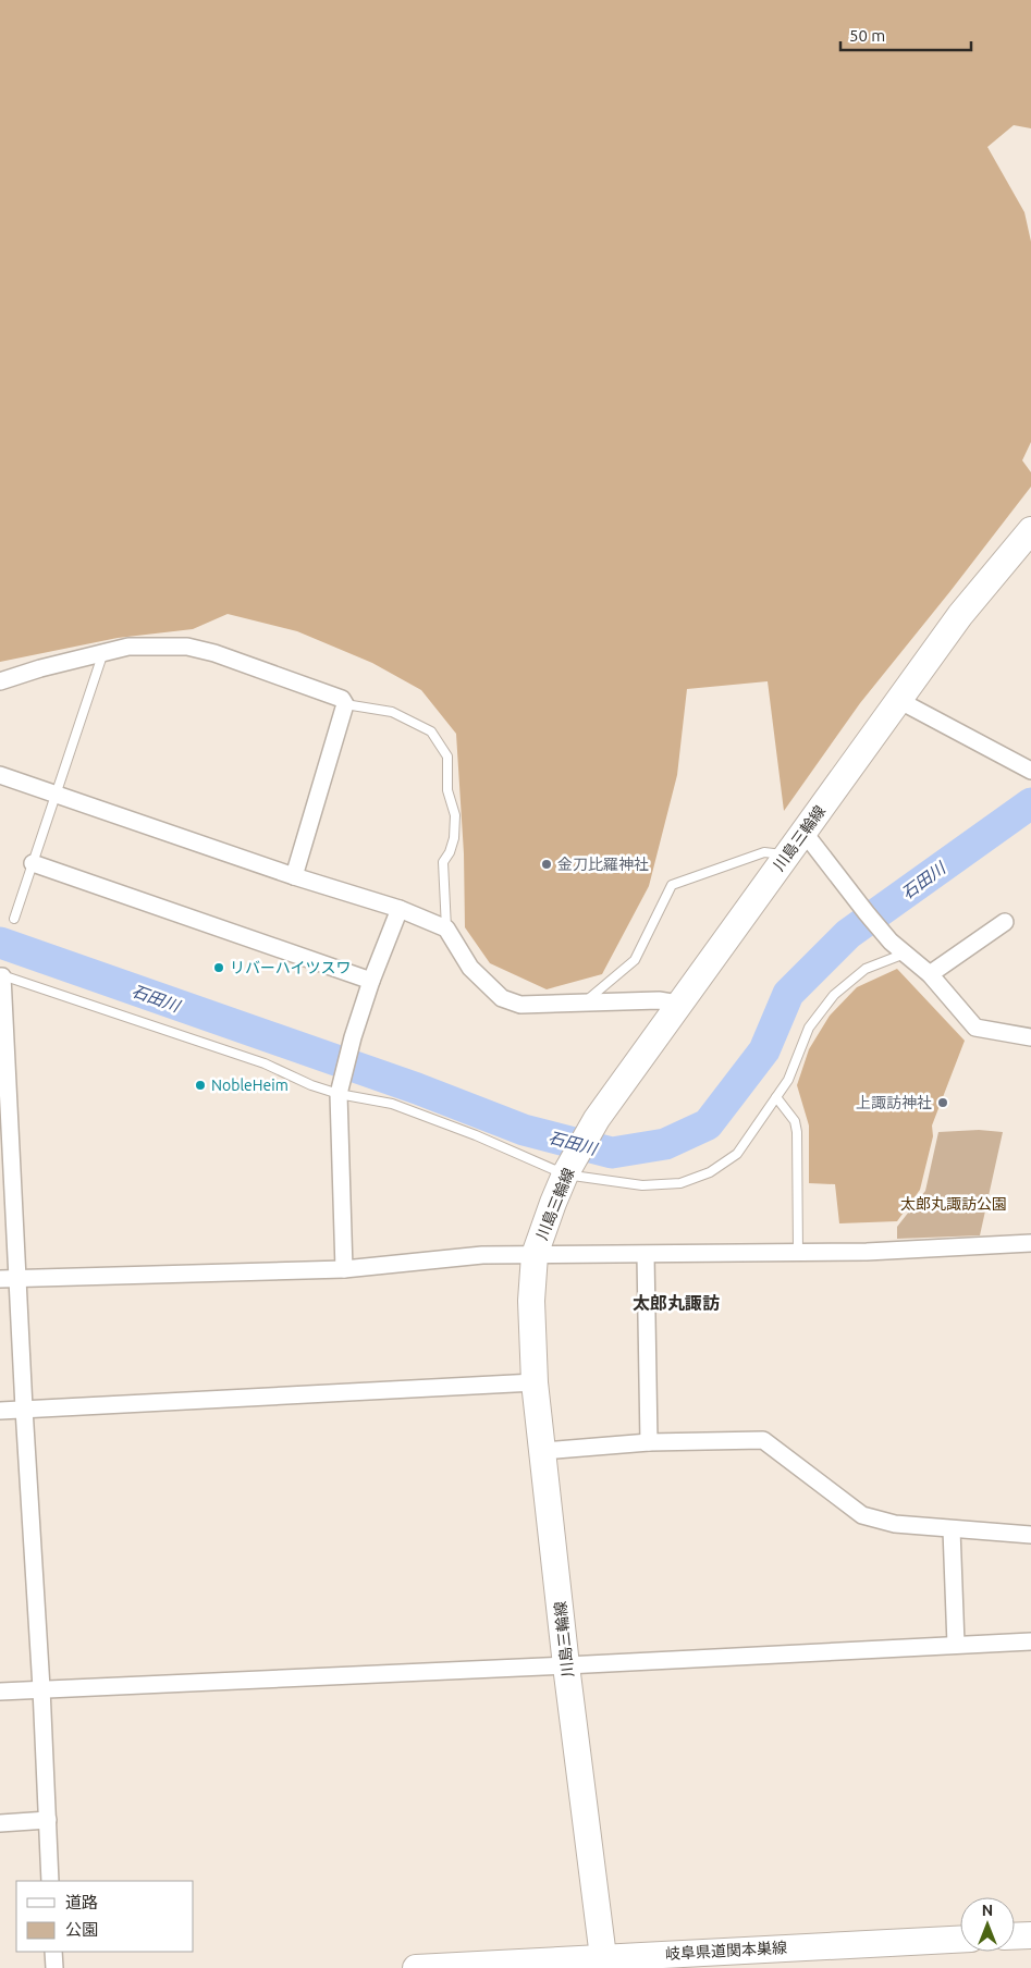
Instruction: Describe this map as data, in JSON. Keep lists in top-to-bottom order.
{
  "streets": {
    "main road": ["川島三輪線", "岐阜県道関本巣線"]
  },
  "crossings": [
    ["川島三輪線", "岐阜県道関本巣線"]
  ],
  "districts": ["太郎丸諏訪"],
  "water": ["石田川"],
  "parks": ["太郎丸諏訪公園"],
  "places": [
    "金刀比羅神社",
    "リバーハイツスワ",
    "NobleHeim",
    "上諏訪神社"
  ],
  "legend": ["道路", "公園"],
  "scale_bar": "50 m",
  "north": "top"
}
